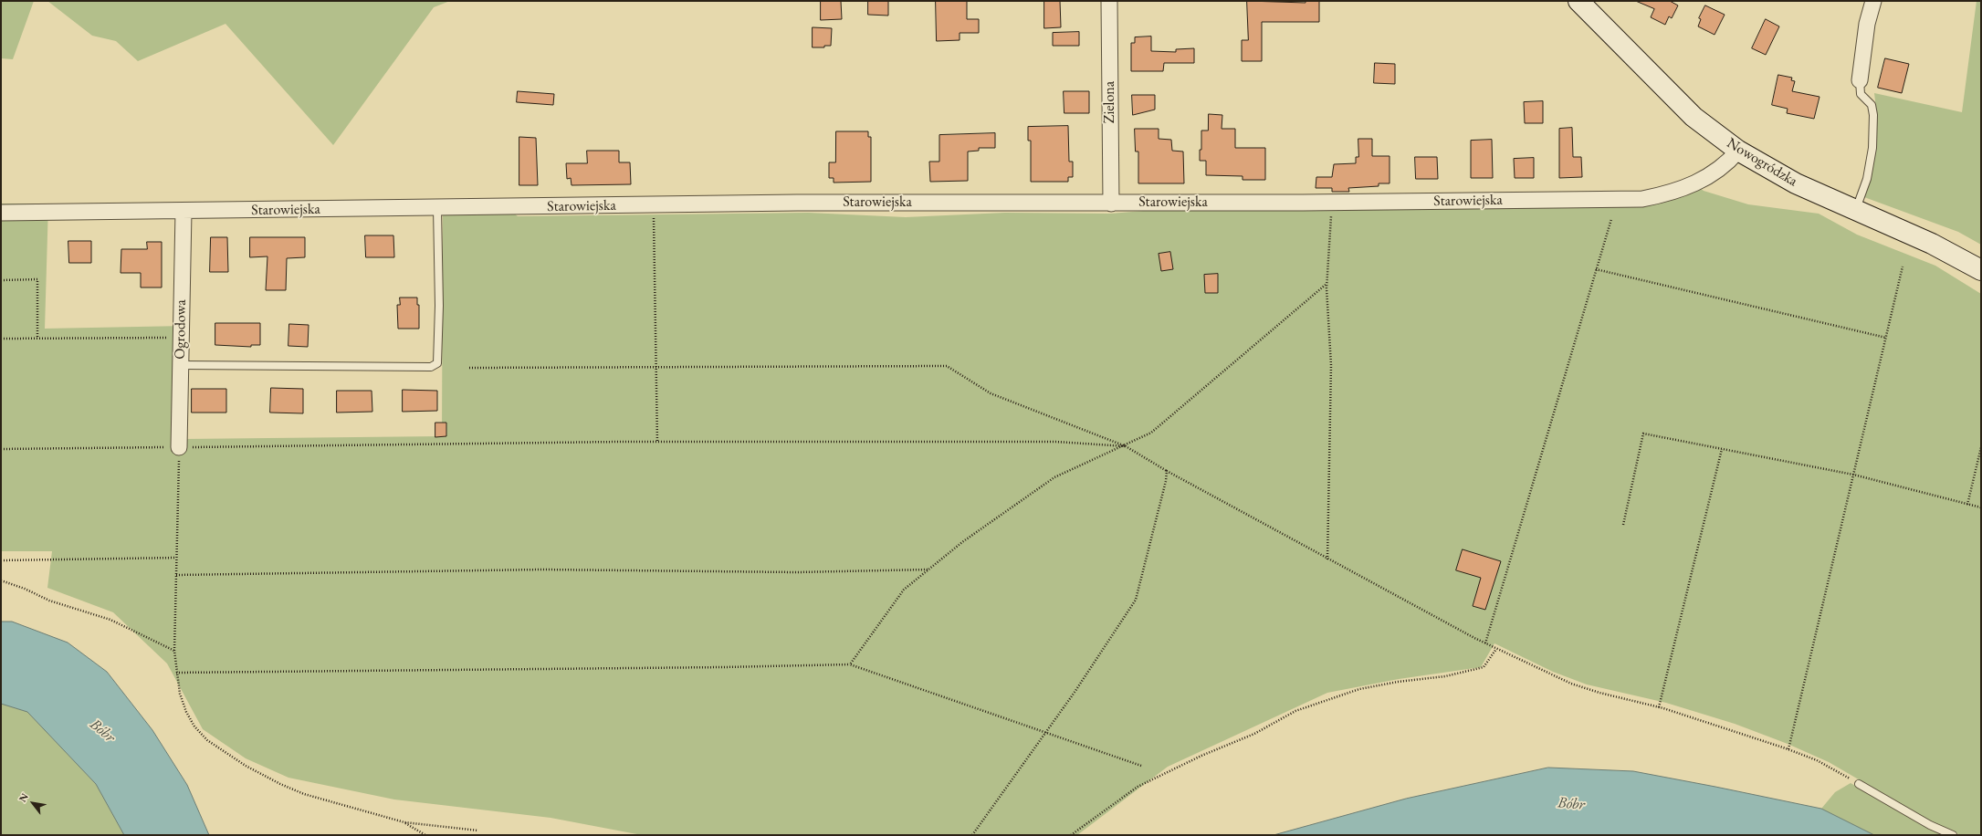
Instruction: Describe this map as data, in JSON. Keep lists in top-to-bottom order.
{
  "streets": {
    "main road": ["Nowogródzka"],
    "street": ["Zielona", "Starowiejska", "Ogrodowa"]
  },
  "crossings": [
    ["Zielona", "Starowiejska"],
    ["Nowogródzka", "Starowiejska"],
    ["Starowiejska", "Ogrodowa"]
  ],
  "water": ["Bóbr"],
  "north": "top left"
}
